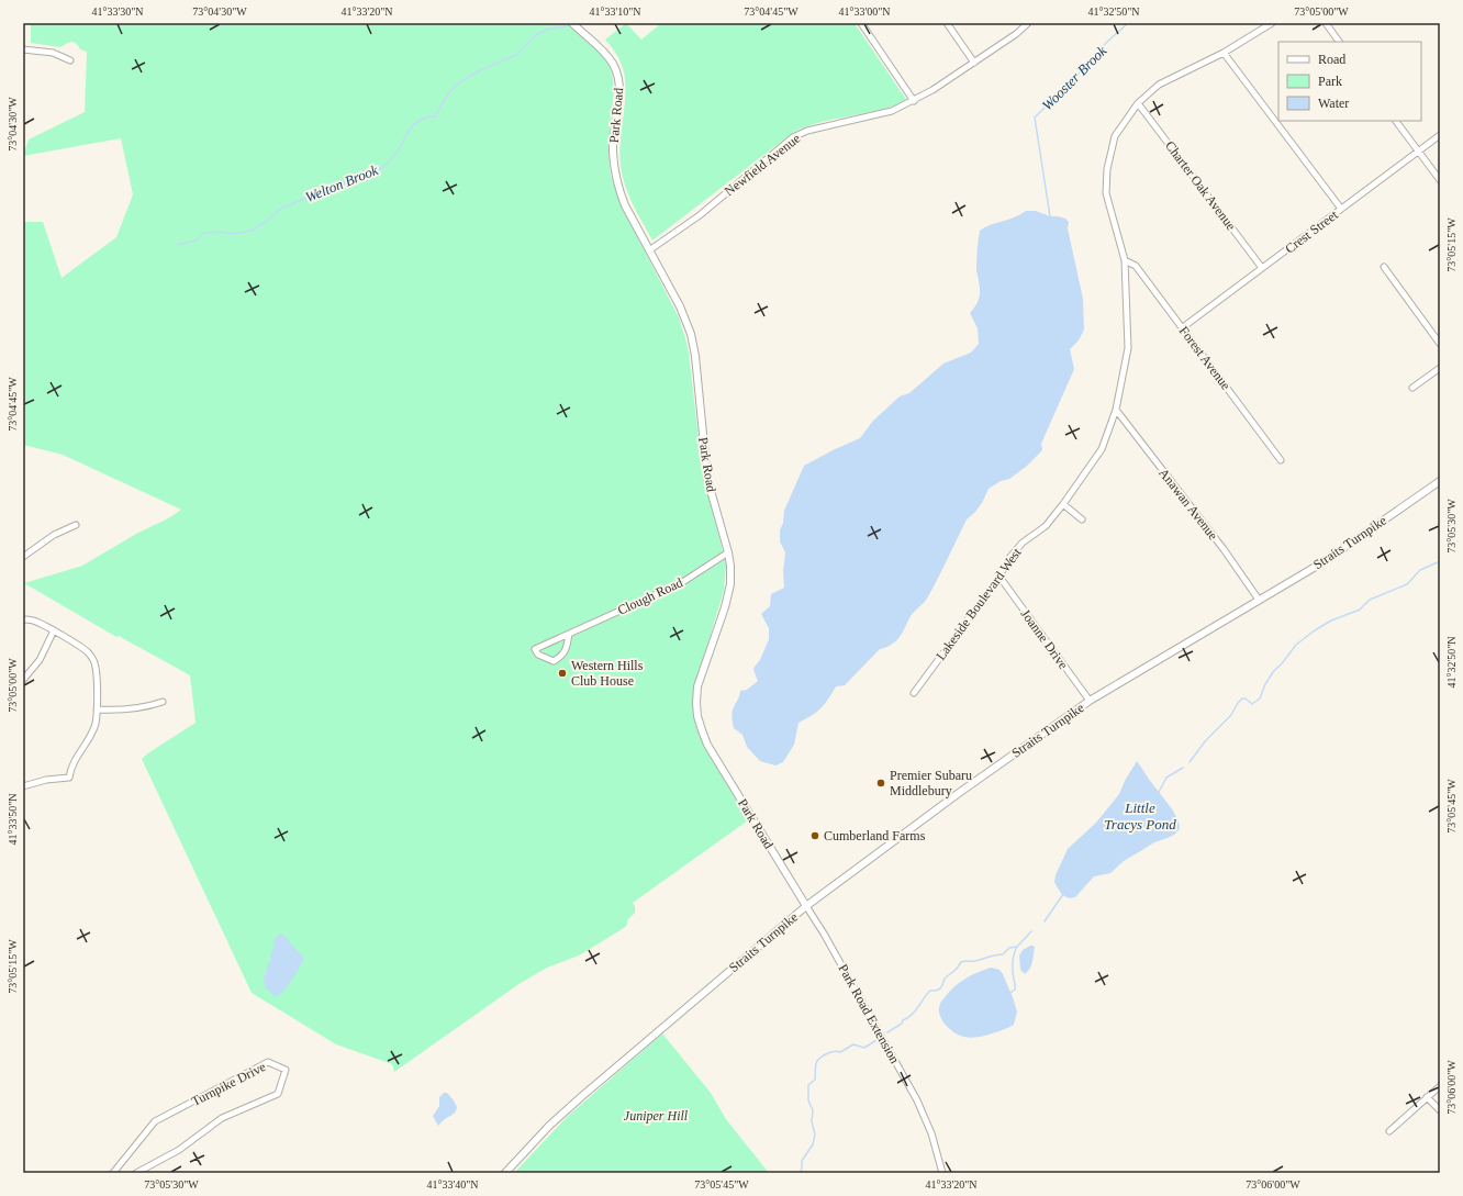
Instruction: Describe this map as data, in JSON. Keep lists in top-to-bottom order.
{
  "streets": {
    "main road": ["Park Road", "Straits Turnpike"],
    "street": [
      "Newfield Avenue",
      "Charter Oak Avenue",
      "Crest Street",
      "Forest Avenue",
      "Anawan Avenue",
      "Clough Road",
      "Lakeside Boulevard West",
      "Joanne Drive",
      "Park Road Extension",
      "Turnpike Drive"
    ]
  },
  "crossings": [
    ["Park Road", "Newfield Avenue"],
    ["Park Road", "Straits Turnpike"],
    ["Park Road", "Clough Road"],
    ["Park Road", "Park Road Extension"],
    ["Charter Oak Avenue", "Crest Street"],
    ["Charter Oak Avenue", "Lakeside Boulevard West"],
    ["Crest Street", "Forest Avenue"],
    ["Forest Avenue", "Lakeside Boulevard West"],
    ["Anawan Avenue", "Straits Turnpike"],
    ["Anawan Avenue", "Lakeside Boulevard West"],
    ["Straits Turnpike", "Joanne Drive"],
    ["Straits Turnpike", "Park Road Extension"],
    ["Lakeside Boulevard West", "Joanne Drive"]
  ],
  "water": ["Wooster Brook", "Welton Brook", "Little Tracys Pond"],
  "parks": ["Juniper Hill"],
  "places": ["Western Hills Club House", "Premier Subaru Middlebury", "Cumberland Farms"],
  "legend": ["Road", "Park", "Water"],
  "coordinates": [
    "41°33'30\"N",
    "73°04'30\"W",
    "41°33'20\"N",
    "41°33'10\"N",
    "73°04'45\"W",
    "41°33'00\"N",
    "41°32'50\"N",
    "73°05'00\"W",
    "73°05'15\"W",
    "73°05'30\"W",
    "73°05'45\"W",
    "41°33'50\"N",
    "73°06'00\"W",
    "41°33'40\"N"
  ]
}
